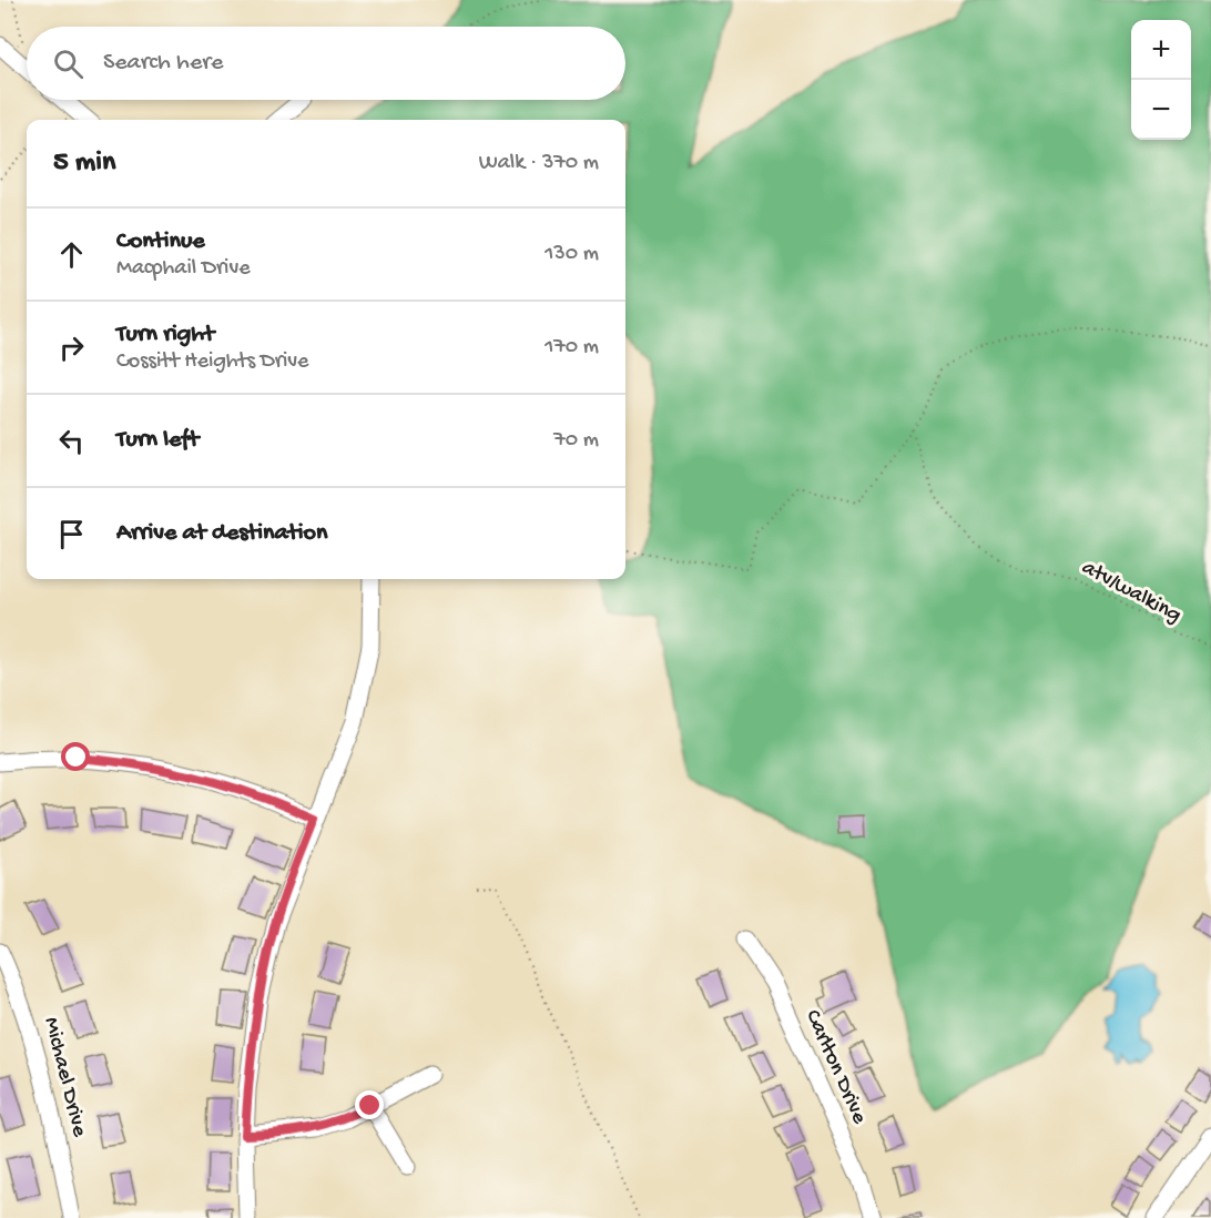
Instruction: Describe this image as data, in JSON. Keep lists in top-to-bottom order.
{
  "streets": {
    "street": ["Carlton Drive", "Michael Drive"],
    "path": ["atv/walking"]
  },
  "page": {
    "map_buttons": ["+", "−"],
    "search": "Search here",
    "heading": ["5 min", "Walk · 370 m"],
    "list": [
      ["Continue", "Macphail Drive", "130 m"],
      ["Turn right", "Cossitt Heights Drive", "170 m"],
      ["Turn left", "70 m"],
      "Arrive at destination"
    ]
  }
}
